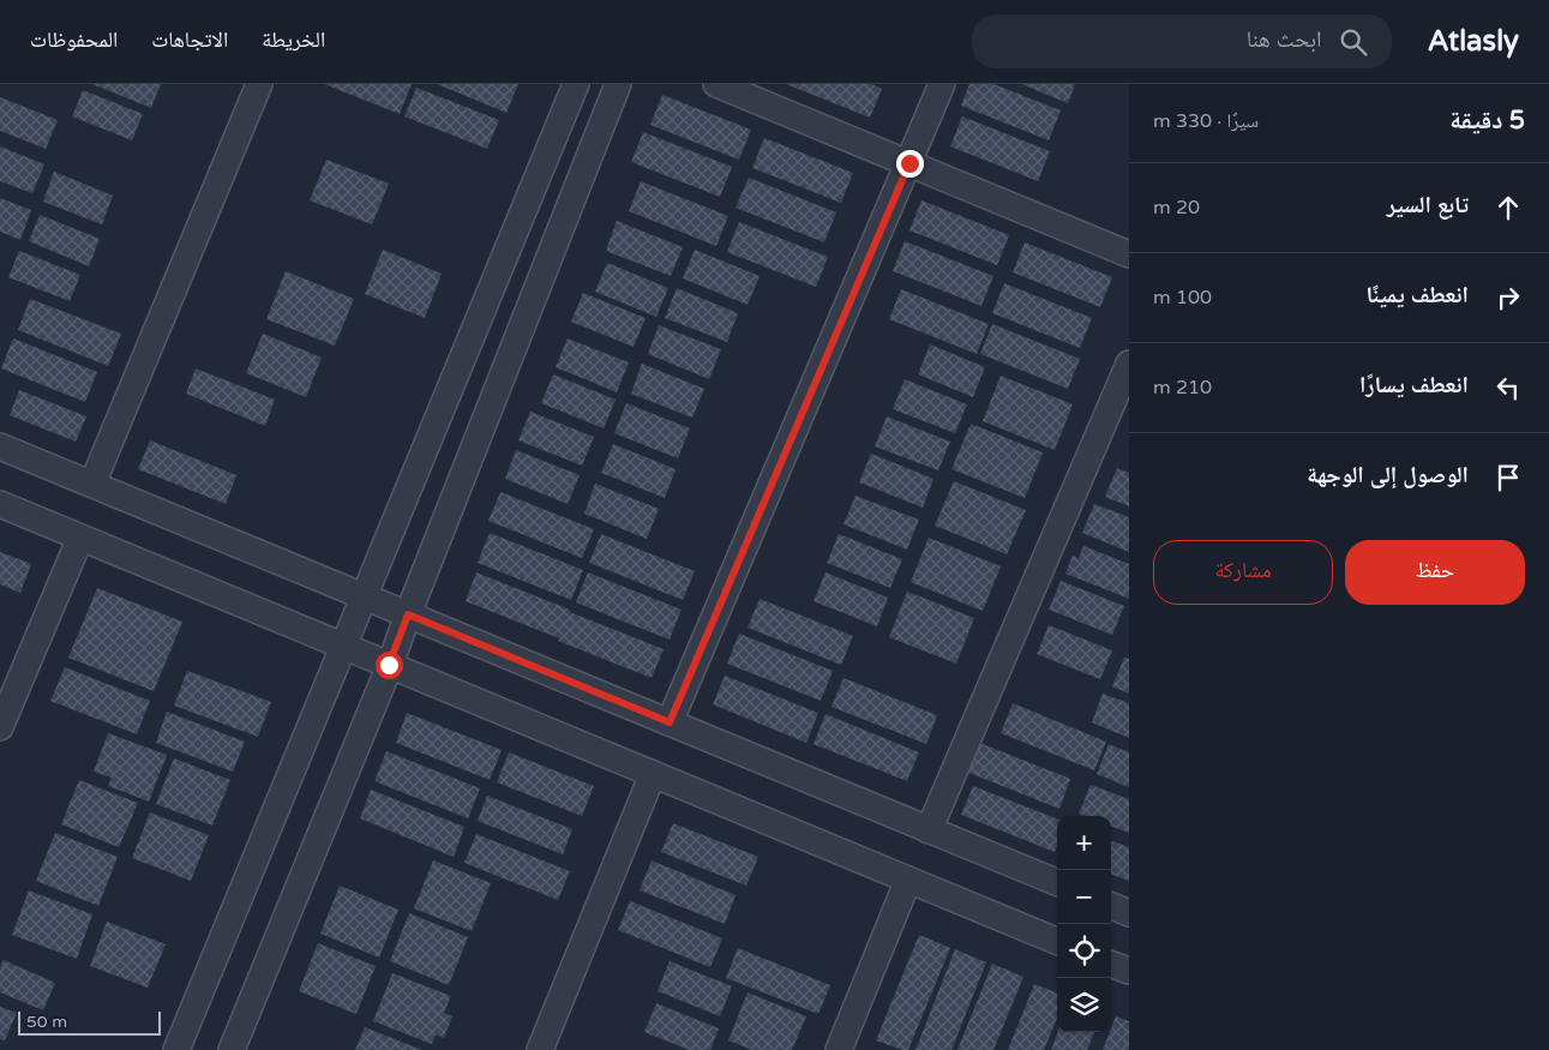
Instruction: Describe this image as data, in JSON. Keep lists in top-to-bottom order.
{
  "scale_bar": "50 m",
  "page": {
    "header": "Atlasly",
    "search": "ابحث هنا",
    "nav": ["الخريطة", "الاتجاهات", "المحفوظات"],
    "heading": ["5 دقيقة", "سيرًا · 330 m"],
    "list": [
      ["تابع السير", "20 m"],
      ["انعطف يمينًا", "100 m"],
      ["انعطف يسارًا", "210 m"],
      "الوصول إلى الوجهة"
    ],
    "buttons": ["حفظ", "مشاركة"],
    "map_buttons": ["+", "−"],
    "scale": "50 m"
  }
}
